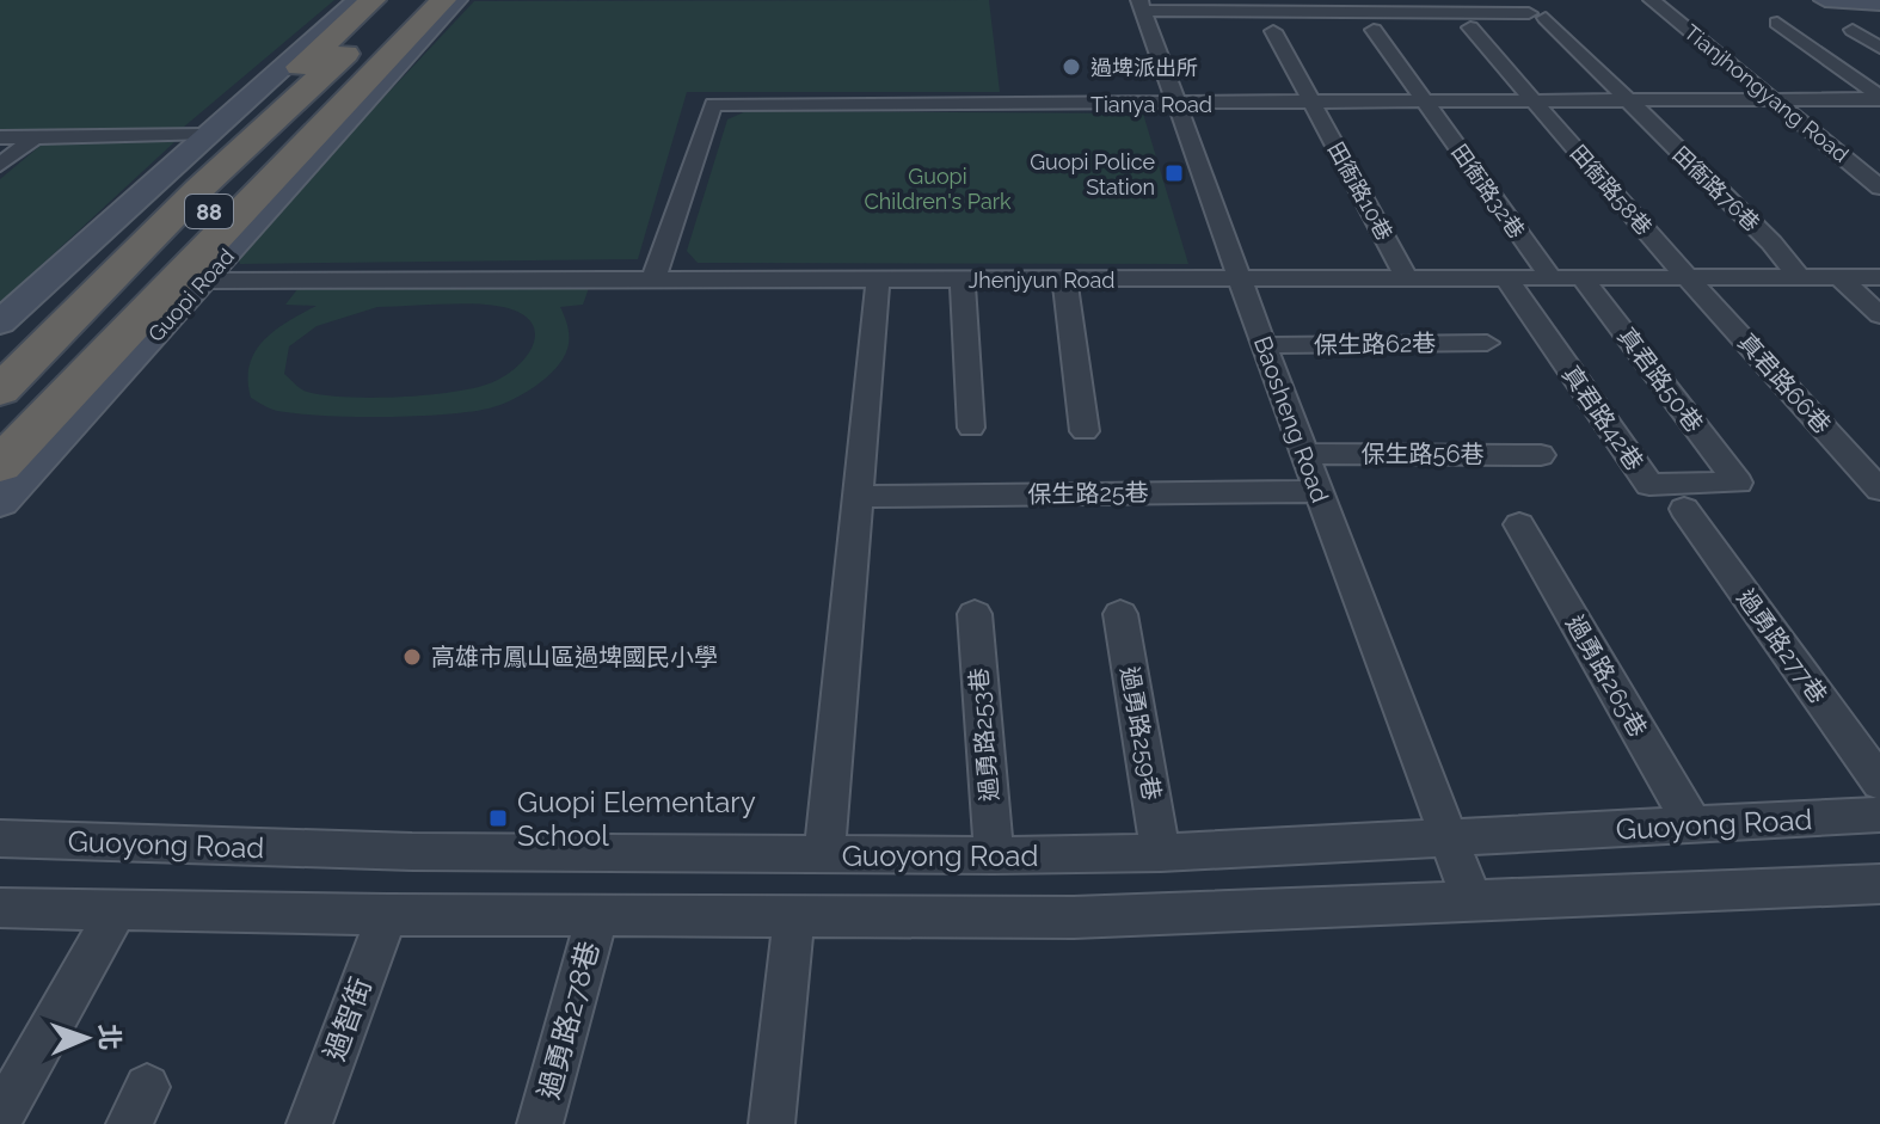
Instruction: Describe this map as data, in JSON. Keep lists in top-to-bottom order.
{
  "streets": {
    "highway": ["88"],
    "main road": ["Guopi Road"],
    "street": [
      "Tianjhongyang Road",
      "Tianya Road",
      "田衙路76巷",
      "田衙路58巷",
      "田衙路10巷",
      "田衙路32巷",
      "Jhenjyun Road",
      "保生路62巷",
      "真君路50巷",
      "真君路66巷",
      "真君路42巷",
      "Baosheng Road",
      "保生路56巷",
      "保生路25巷",
      "過勇路277巷",
      "過勇路265巷",
      "過勇路259巷",
      "過勇路253巷",
      "Guoyong Road",
      "過智街",
      "過勇路278巷"
    ]
  },
  "crossings": [
    ["Tianjhongyang Road", "Tianya Road"],
    ["Tianya Road", "田衙路76巷"],
    ["Tianya Road", "田衙路58巷"],
    ["Tianya Road", "田衙路10巷"],
    ["Tianya Road", "田衙路32巷"],
    ["Tianya Road", "Jhenjyun Road"],
    ["Tianya Road", "Baosheng Road"],
    ["田衙路76巷", "Jhenjyun Road"],
    ["田衙路76巷", "Baosheng Road"],
    ["田衙路58巷", "Jhenjyun Road"],
    ["田衙路58巷", "真君路66巷"],
    ["田衙路10巷", "Jhenjyun Road"],
    ["田衙路32巷", "Jhenjyun Road"],
    ["Jhenjyun Road", "Guopi Road"],
    ["Jhenjyun Road", "真君路50巷"],
    ["Jhenjyun Road", "真君路66巷"],
    ["Jhenjyun Road", "真君路42巷"],
    ["Jhenjyun Road", "Baosheng Road"],
    ["保生路62巷", "Baosheng Road"],
    ["真君路50巷", "真君路42巷"],
    ["Baosheng Road", "保生路56巷"],
    ["Baosheng Road", "保生路25巷"],
    ["Baosheng Road", "Guoyong Road"],
    ["過勇路265巷", "Guoyong Road"],
    ["過勇路259巷", "Guoyong Road"],
    ["過勇路253巷", "Guoyong Road"]
  ],
  "parks": ["Guopi Children's Park"],
  "places": {
    "other": ["過埤派出所", "高雄市鳳山區過埤國民小學"],
    "transit": ["Guopi Police Station", "Guopi Elementary School"]
  },
  "north": "right"
}
